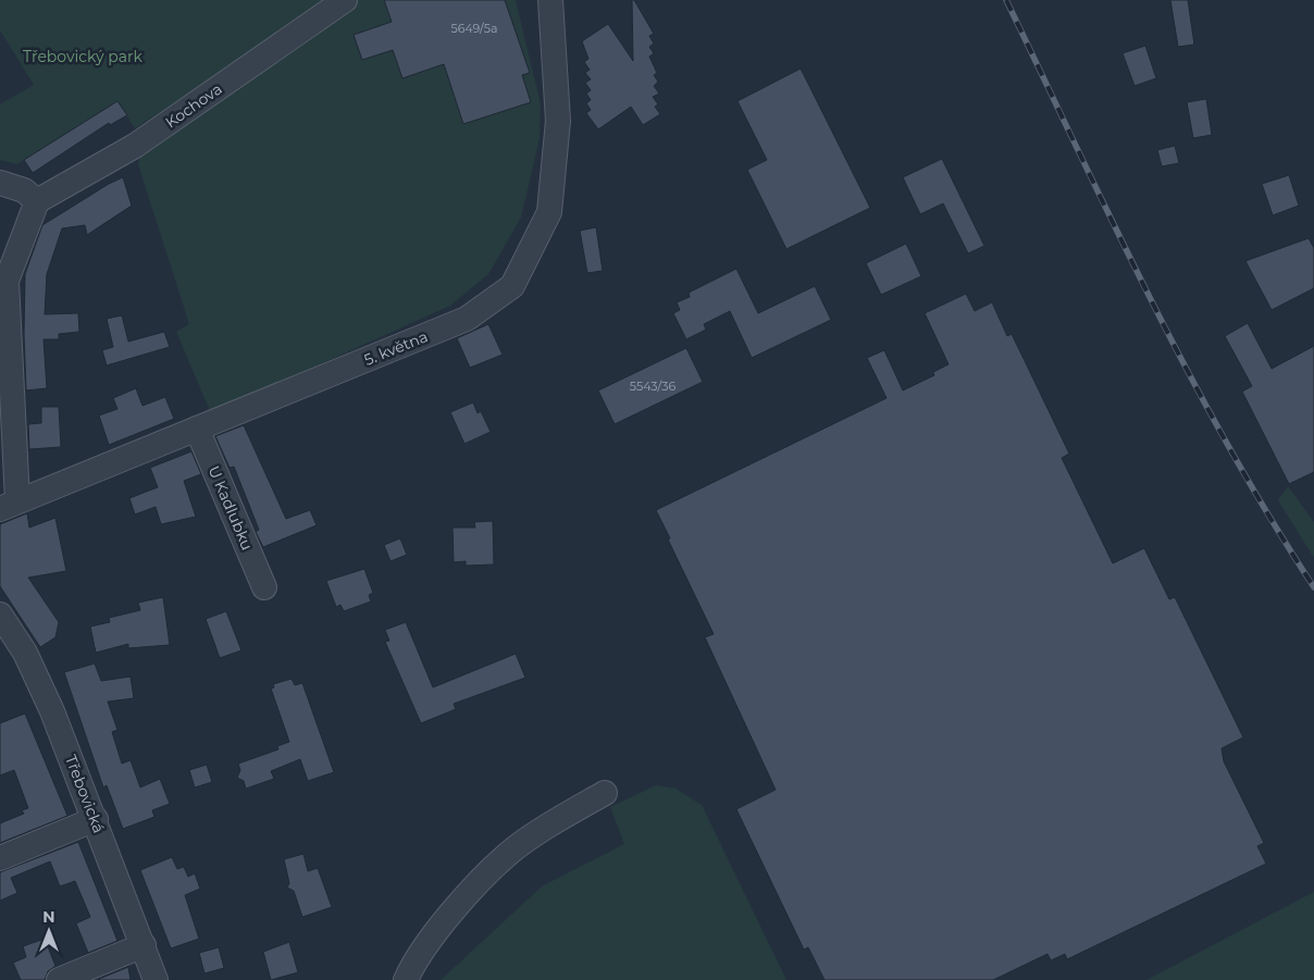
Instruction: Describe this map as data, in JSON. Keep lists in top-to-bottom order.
{
  "streets": {
    "street": [
      "Kochova",
      "5. května",
      "U Kadlubku",
      "Třebovická"
    ]
  },
  "crossings": [
    ["5. května", "U Kadlubku"]
  ],
  "parks": ["Třebovický park"],
  "house_numbers": ["5649/5a", "5543/36"],
  "north": "top"
}
